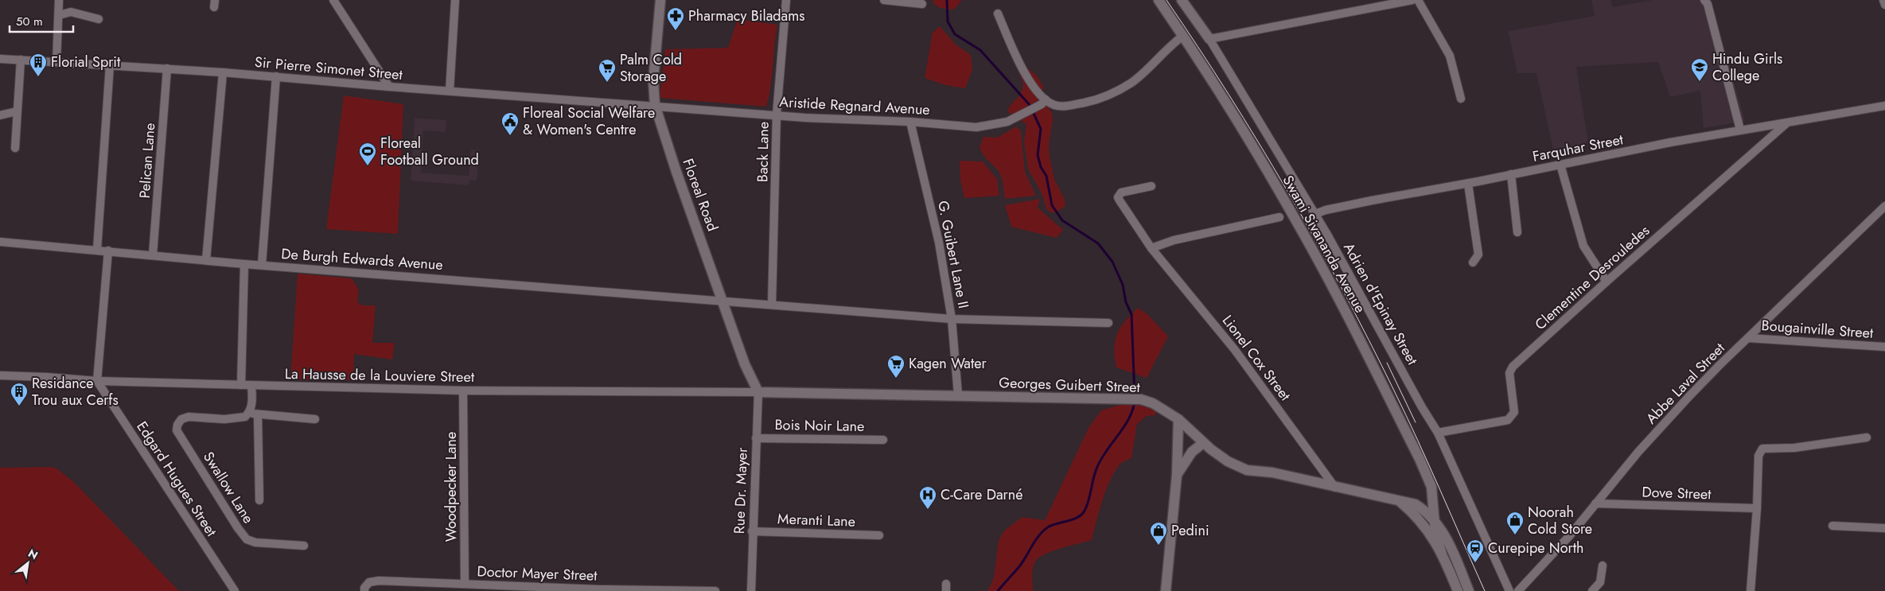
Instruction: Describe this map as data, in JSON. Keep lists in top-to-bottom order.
{
  "streets": {
    "main road": ["Floreal Road", "Swami Sivananda Avenue", "Georges Guibert Street"],
    "street": [
      "Sir Pierre Simonet Street",
      "Aristide Regnard Avenue",
      "Farquhar Street",
      "Back Lane",
      "Pelican Lane",
      "G. Guibert Lane II",
      "De Burgh Edwards Avenue",
      "Clementine Desrouledes",
      "Adrien d'Epinay Street",
      "Bougainville Street",
      "Lionel Cox Street",
      "La Hausse de la Louviere Street",
      "Abbe Laval Street",
      "Bois Noir Lane",
      "Edgard Hugues Street",
      "Woodpecker Lane",
      "Swallow Lane",
      "Rue Dr. Mayer",
      "Dove Street",
      "Meranti Lane",
      "Doctor Mayer Street"
    ]
  },
  "crossings": [
    ["Sir Pierre Simonet Street", "Aristide Regnard Avenue"],
    ["Sir Pierre Simonet Street", "Pelican Lane"],
    ["Sir Pierre Simonet Street", "Floreal Road"],
    ["Aristide Regnard Avenue", "Back Lane"],
    ["Aristide Regnard Avenue", "Floreal Road"],
    ["Aristide Regnard Avenue", "G. Guibert Lane II"],
    ["Farquhar Street", "Clementine Desrouledes"],
    ["Farquhar Street", "Adrien d'Epinay Street"],
    ["Back Lane", "De Burgh Edwards Avenue"],
    ["Pelican Lane", "De Burgh Edwards Avenue"],
    ["Floreal Road", "De Burgh Edwards Avenue"],
    ["Floreal Road", "La Hausse de la Louviere Street"],
    ["Floreal Road", "Georges Guibert Street"],
    ["Floreal Road", "Rue Dr. Mayer"],
    ["Swami Sivananda Avenue", "Georges Guibert Street"],
    ["G. Guibert Lane II", "De Burgh Edwards Avenue"],
    ["G. Guibert Lane II", "Georges Guibert Street"],
    ["Clementine Desrouledes", "Adrien d'Epinay Street"],
    ["Bougainville Street", "Abbe Laval Street"],
    ["Lionel Cox Street", "Georges Guibert Street"],
    ["La Hausse de la Louviere Street", "Georges Guibert Street"],
    ["La Hausse de la Louviere Street", "Edgard Hugues Street"],
    ["La Hausse de la Louviere Street", "Woodpecker Lane"],
    ["La Hausse de la Louviere Street", "Rue Dr. Mayer"],
    ["Abbe Laval Street", "Dove Street"],
    ["Georges Guibert Street", "Rue Dr. Mayer"],
    ["Bois Noir Lane", "Rue Dr. Mayer"],
    ["Woodpecker Lane", "Doctor Mayer Street"],
    ["Rue Dr. Mayer", "Meranti Lane"]
  ],
  "places": {
    "pharmacy": ["Pharmacy Biladams"],
    "building": ["Florial Sprit", "Residance Trou aux Cerfs"],
    "school or university": ["Hindu Girls College"],
    "supermarket": ["Palm Cold Storage", "Kagen Water"],
    "public building": ["Floreal Social Welfare & Women's Centre"],
    "sports": ["Floreal Football Ground"],
    "hospital": ["C-Care Darné"],
    "shop": ["Noorah Cold Store", "Pedini"],
    "station": ["Curepipe North"]
  },
  "scale_bar": "50 m",
  "north": "top right"
}
